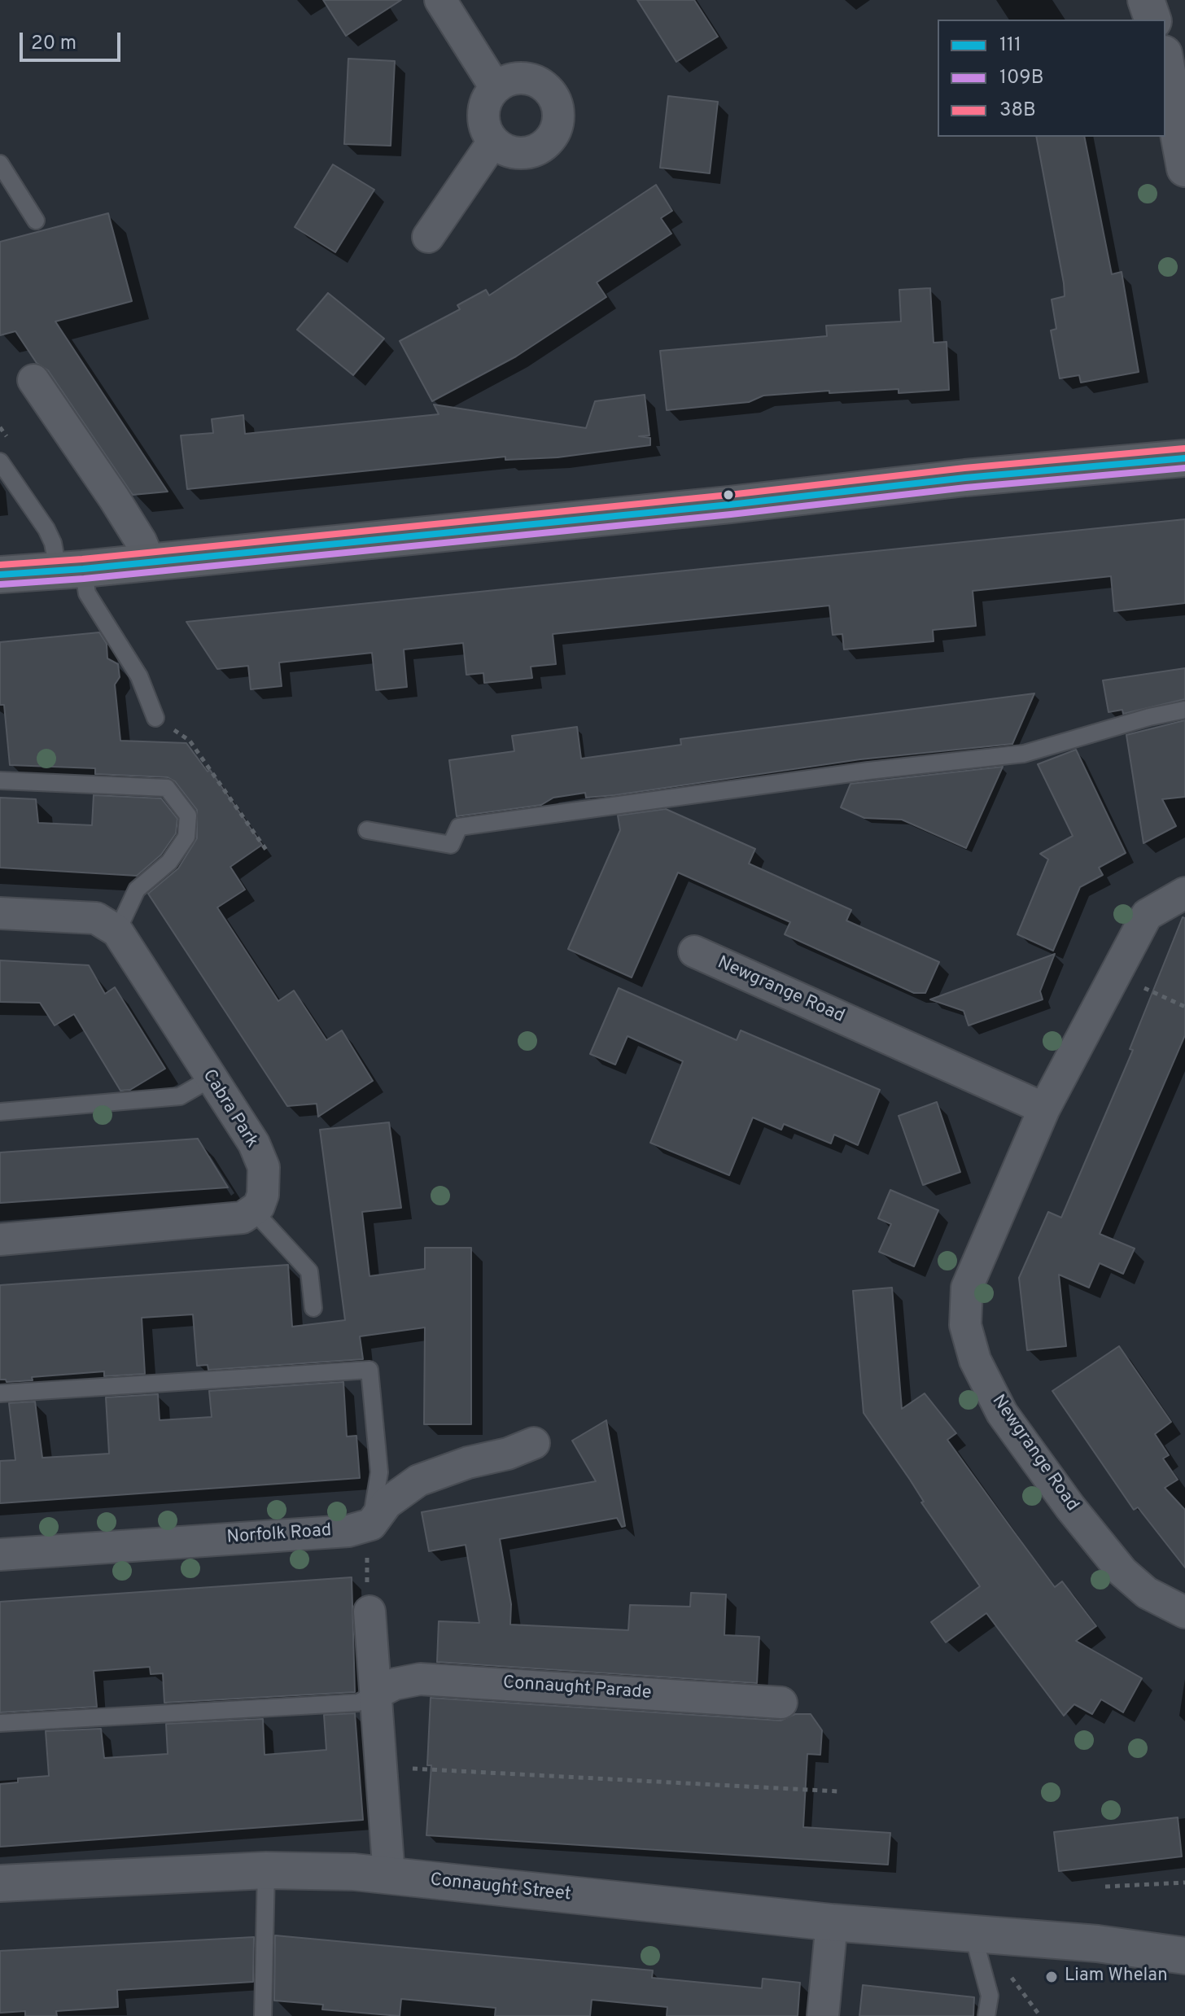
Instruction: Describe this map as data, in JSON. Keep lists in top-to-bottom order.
{
  "streets": {
    "street": [
      "Newgrange Road",
      "Cabra Park",
      "Norfolk Road",
      "Connaught Parade",
      "Connaught Street"
    ]
  },
  "places": ["Liam Whelan"],
  "lines": ["transit line 38B", "transit line 111", "transit line 109B"],
  "legend": ["111", "109B", "38B"],
  "scale_bar": "20 m"
}
